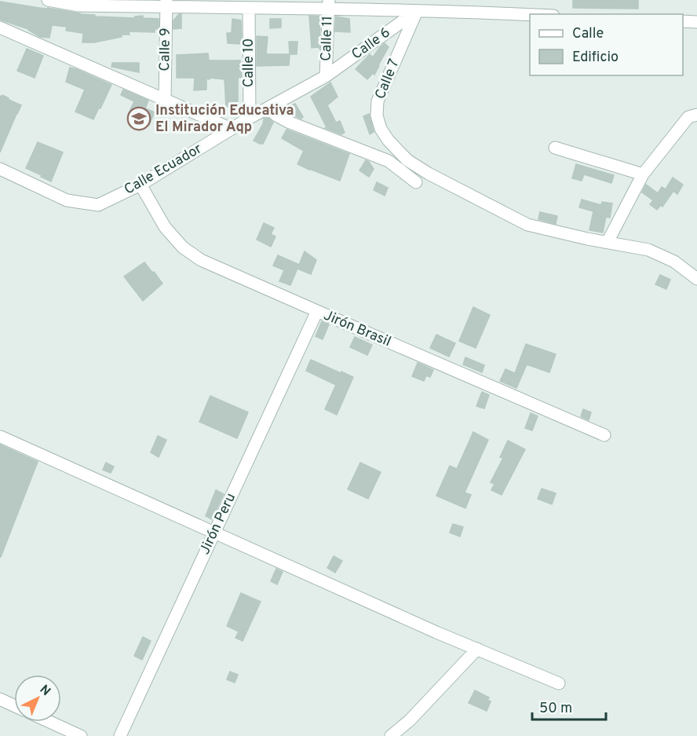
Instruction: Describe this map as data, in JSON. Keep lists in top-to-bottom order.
{
  "streets": {
    "street": [
      "Calle 11",
      "Calle 6",
      "Calle 9",
      "Calle 10",
      "Calle 7",
      "Calle Ecuador",
      "Jirón Brasil",
      "Jirón Peru"
    ]
  },
  "crossings": [
    ["Calle 11", "Calle 6"],
    ["Calle 11", "Calle Ecuador"],
    ["Calle 6", "Calle 7"],
    ["Calle 6", "Calle Ecuador"],
    ["Calle 10", "Calle Ecuador"],
    ["Calle Ecuador", "Jirón Brasil"],
    ["Jirón Brasil", "Jirón Peru"]
  ],
  "places": {
    "school or university": ["Institución Educativa El Mirador Aqp"]
  },
  "legend": ["Calle", "Edificio"],
  "scale_bar": "50 m",
  "north": "top right"
}
